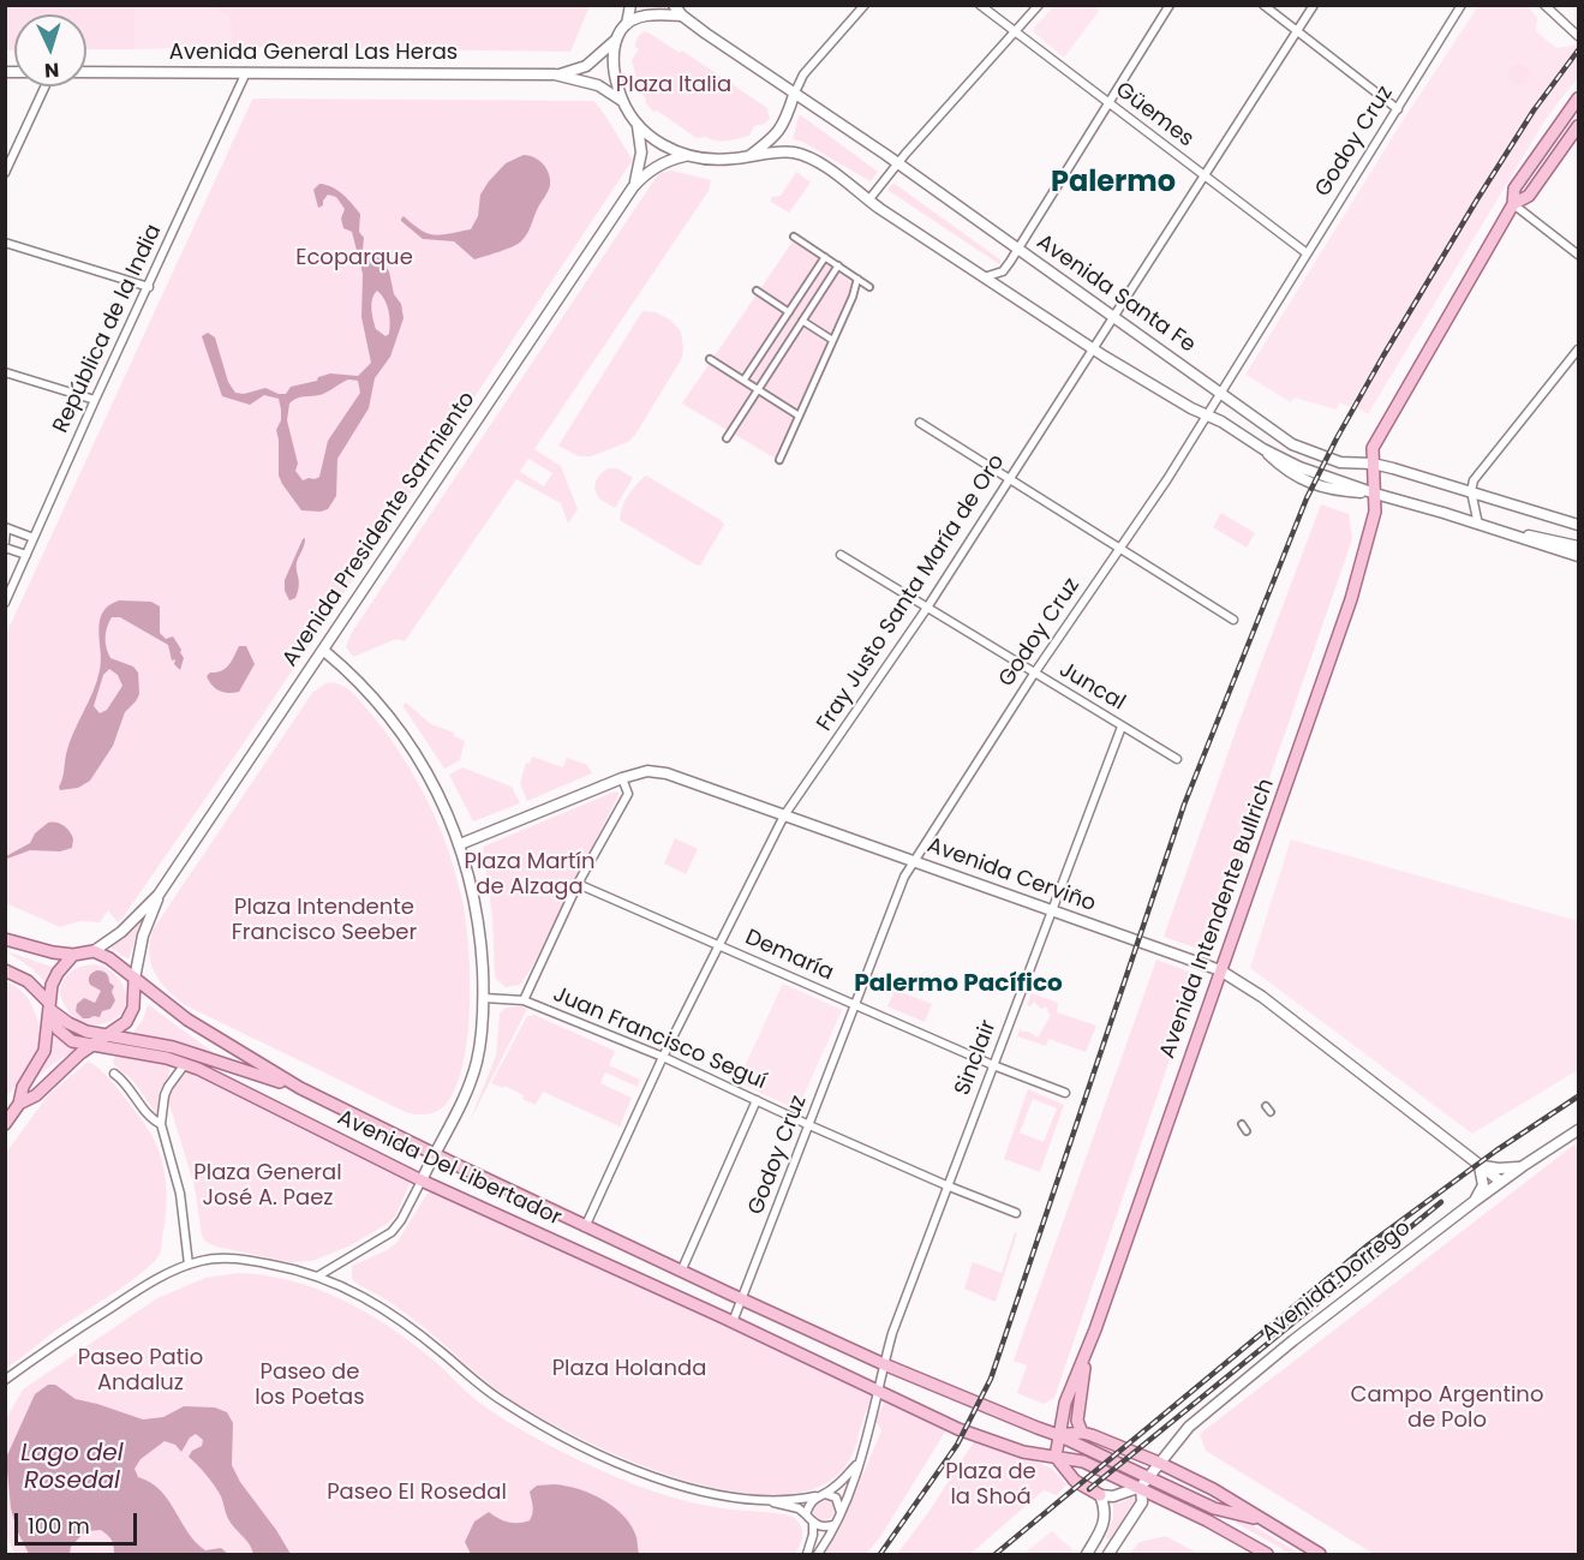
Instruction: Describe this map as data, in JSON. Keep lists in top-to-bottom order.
{
  "streets": {
    "main road": [
      "Avenida General Las Heras",
      "Avenida Santa Fe",
      "Avenida Presidente Sarmiento",
      "Avenida Cerviño",
      "Avenida Intendente Bullrich",
      "Avenida Del Libertador",
      "Avenida Dorrego"
    ],
    "street": [
      "Güemes",
      "Godoy Cruz",
      "República de la India",
      "Fray Justo Santa María de Oro",
      "Juncal",
      "Demaría",
      "Juan Francisco Seguí",
      "Sinclair"
    ]
  },
  "crossings": [
    ["Avenida General Las Heras", "Avenida Santa Fe"],
    ["Avenida General Las Heras", "República de la India"],
    ["Avenida General Las Heras", "Avenida Presidente Sarmiento"],
    ["Güemes", "Godoy Cruz"],
    ["Güemes", "Fray Justo Santa María de Oro"],
    ["Godoy Cruz", "Avenida Santa Fe"],
    ["Godoy Cruz", "Juncal"],
    ["Godoy Cruz", "Avenida Cerviño"],
    ["Godoy Cruz", "Demaría"],
    ["Godoy Cruz", "Juan Francisco Seguí"],
    ["Godoy Cruz", "Avenida Del Libertador"],
    ["Avenida Santa Fe", "Avenida Presidente Sarmiento"],
    ["Avenida Santa Fe", "Fray Justo Santa María de Oro"],
    ["Avenida Santa Fe", "Avenida Intendente Bullrich"],
    ["Avenida Presidente Sarmiento", "Avenida Del Libertador"],
    ["Fray Justo Santa María de Oro", "Juncal"],
    ["Fray Justo Santa María de Oro", "Avenida Cerviño"],
    ["Fray Justo Santa María de Oro", "Demaría"],
    ["Fray Justo Santa María de Oro", "Juan Francisco Seguí"],
    ["Fray Justo Santa María de Oro", "Avenida Del Libertador"],
    ["Juncal", "Sinclair"],
    ["Avenida Cerviño", "Avenida Intendente Bullrich"],
    ["Avenida Cerviño", "Sinclair"],
    ["Avenida Cerviño", "Avenida Dorrego"],
    ["Avenida Intendente Bullrich", "Avenida Del Libertador"],
    ["Demaría", "Sinclair"],
    ["Juan Francisco Seguí", "Sinclair"],
    ["Sinclair", "Avenida Del Libertador"],
    ["Avenida Del Libertador", "Avenida Dorrego"]
  ],
  "districts": ["Palermo", "Palermo Pacífico"],
  "water": ["Lago del Rosedal"],
  "parks": [
    "Plaza Italia",
    "Ecoparque",
    "Plaza Martín de Alzaga",
    "Plaza Intendente Francisco Seeber",
    "Plaza General José A. Paez",
    "Paseo Patio Andaluz",
    "Plaza Holanda",
    "Paseo de los Poetas",
    "Campo Argentino de Polo",
    "Plaza de la Shoá",
    "Paseo El Rosedal"
  ],
  "scale_bar": "100 m",
  "north": "bottom"
}
